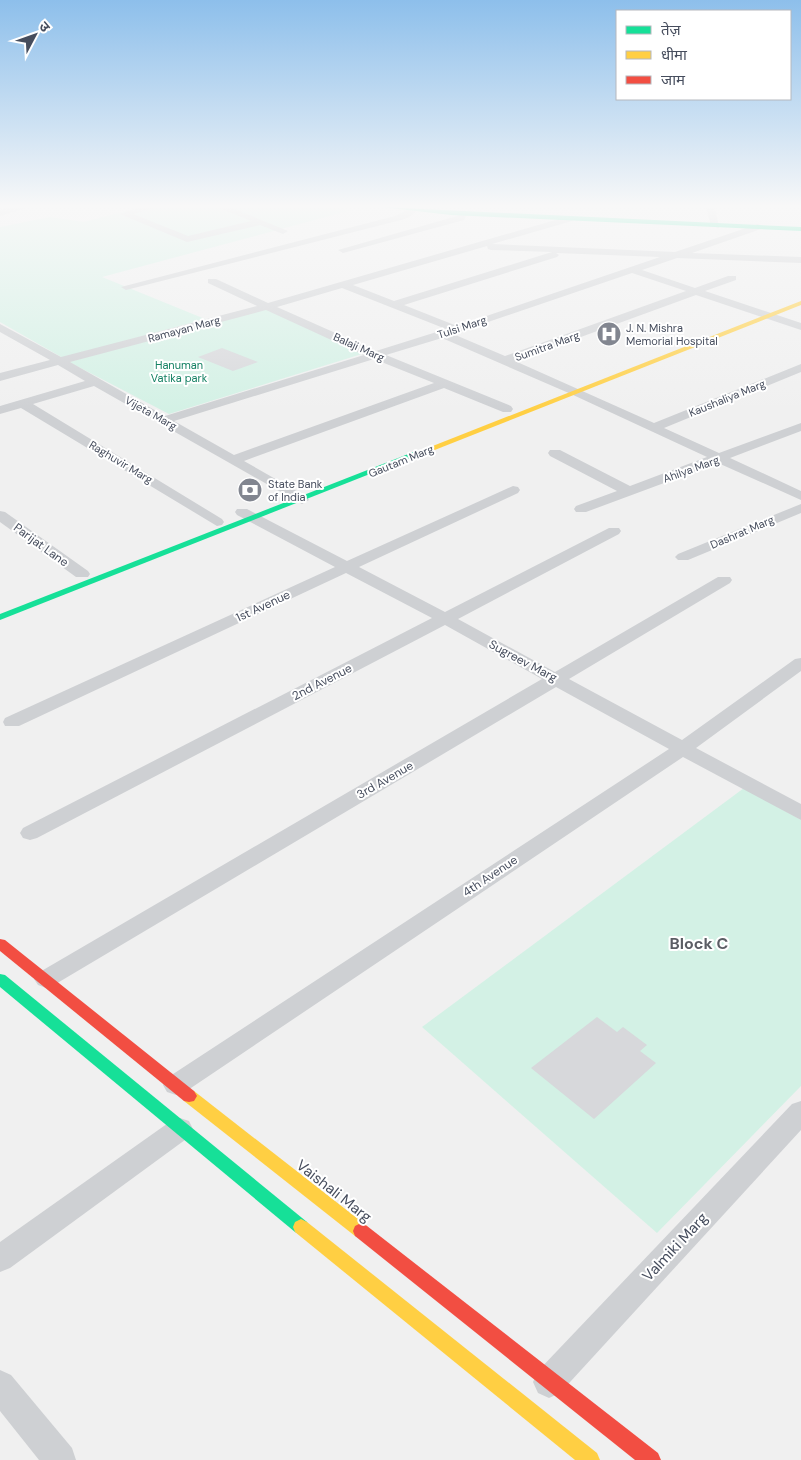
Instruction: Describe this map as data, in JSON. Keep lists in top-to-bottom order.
{
  "streets": {
    "street": [
      "Tulsi Marg",
      "Ramayan Marg",
      "Sumitra Marg",
      "Balaji Marg",
      "Kaushaliya Marg",
      "Vijeta Marg",
      "Gautam Marg",
      "Raghuvir Marg",
      "Ahilya Marg",
      "Dashrat Marg",
      "Parijat Lane",
      "1st Avenue",
      "Sugreev Marg",
      "2nd Avenue",
      "3rd Avenue",
      "4th Avenue",
      "Vaishali Marg",
      "Valmiki Marg"
    ]
  },
  "crossings": [
    ["Tulsi Marg", "Balaji Marg"],
    ["Tulsi Marg", "Vijeta Marg"],
    ["Ramayan Marg", "Balaji Marg"],
    ["Ramayan Marg", "Vijeta Marg"],
    ["Balaji Marg", "Gautam Marg"],
    ["Vijeta Marg", "Gautam Marg"],
    ["Gautam Marg", "Raghuvir Marg"],
    ["Gautam Marg", "Parijat Lane"],
    ["Gautam Marg", "Sugreev Marg"],
    ["1st Avenue", "Sugreev Marg"],
    ["Sugreev Marg", "2nd Avenue"],
    ["Sugreev Marg", "3rd Avenue"],
    ["Sugreev Marg", "4th Avenue"],
    ["3rd Avenue", "Vaishali Marg"],
    ["4th Avenue", "Vaishali Marg"],
    ["Vaishali Marg", "Valmiki Marg"]
  ],
  "districts": ["Block C"],
  "parks": ["Hanuman Vatika park"],
  "places": {
    "hospital": ["J. N. Mishra Memorial Hospital"],
    "bank": ["State Bank of India"]
  },
  "legend": ["तेज़", "धीमा", "जाम"],
  "north": "top right"
}
